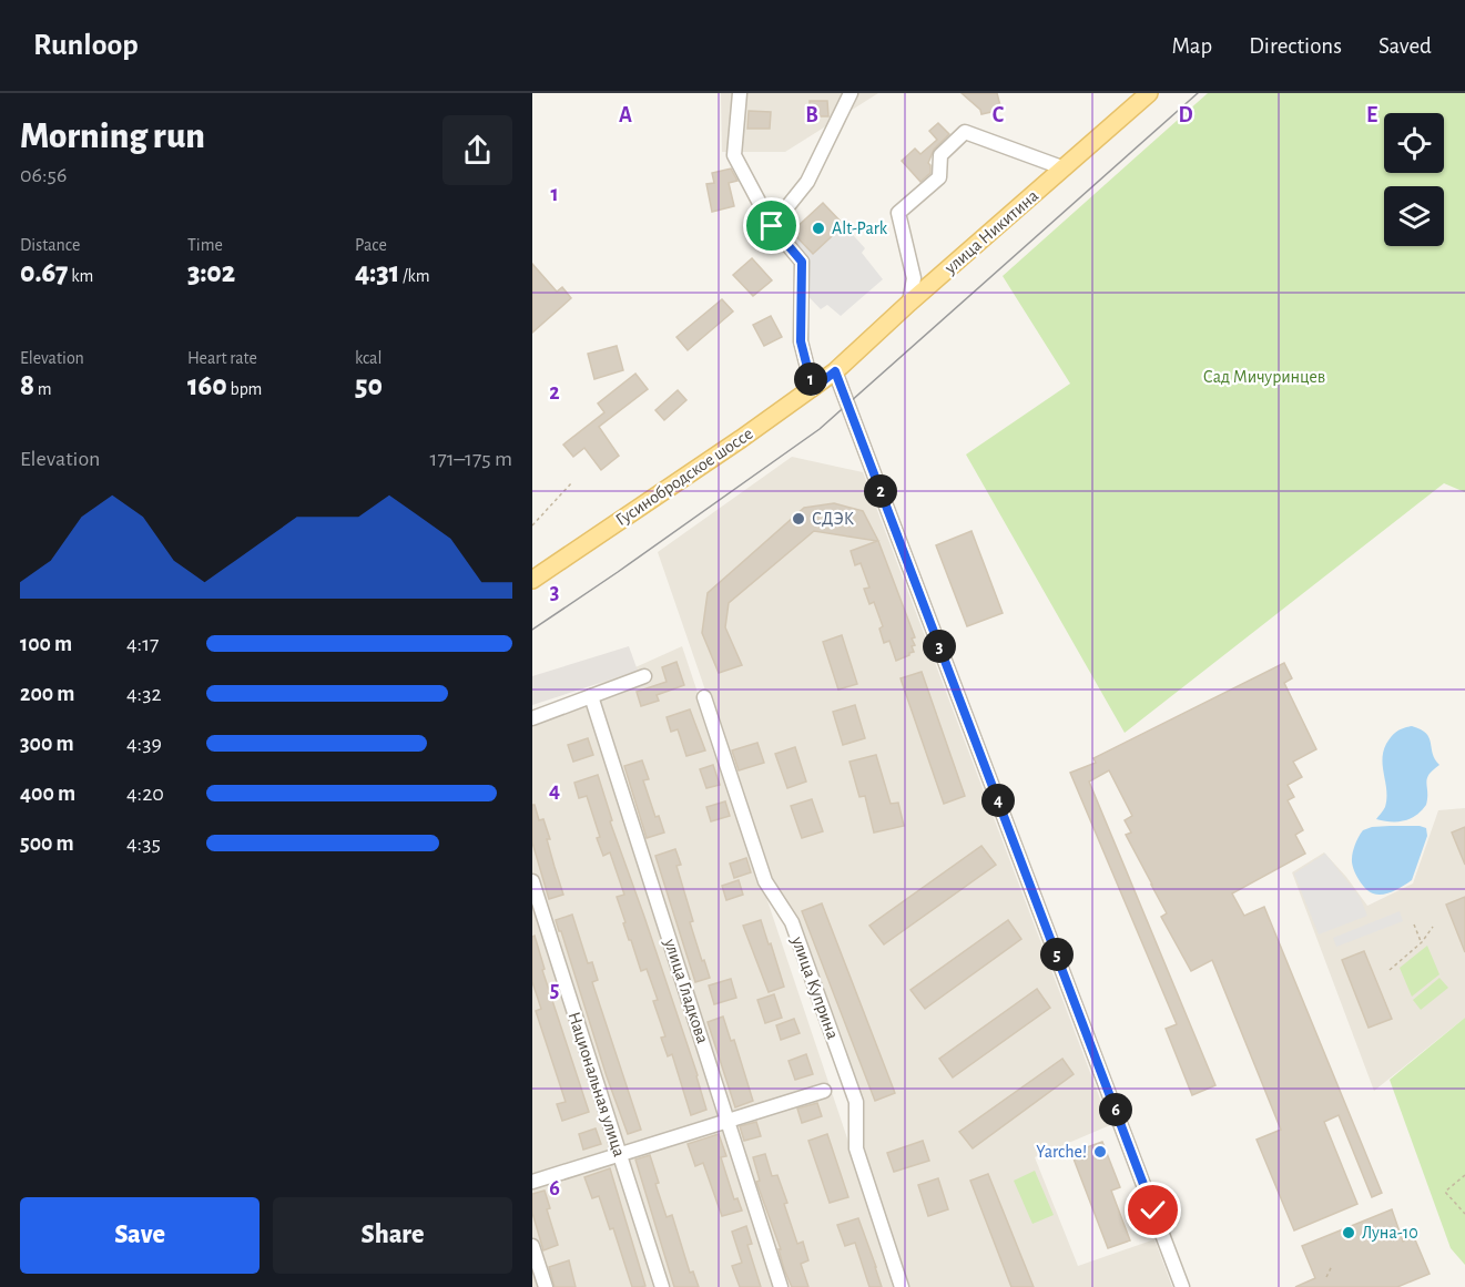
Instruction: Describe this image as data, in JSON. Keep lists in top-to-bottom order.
{
  "streets": {
    "main road": ["улица Никитина", "Гусинобродское шоссе"],
    "street": ["улица Куприна", "улица Гладкова", "Национальная улица"]
  },
  "crossings": [
    ["улица Никитина", "Гусинобродское шоссе"]
  ],
  "parks": ["Сад Мичуринцев"],
  "places": [
    "Alt-Park",
    "СДЭК",
    "Yarche!",
    "Луна-10"
  ],
  "page": {
    "header": "Runloop",
    "nav": ["Map", "Directions", "Saved"],
    "heading": ["Morning run", "06:56"],
    "stats": [
      ["Distance", "0.67 km"],
      ["Time", "3:02"],
      ["Pace", "4:31 /km"],
      ["Elevation", "8 m"],
      ["Heart rate", "160 bpm"],
      ["kcal", "50"]
    ],
    "pins": [
      "1",
      "2",
      "3",
      "4",
      "5",
      "6"
    ],
    "chart": ["Elevation", "171–175 m"],
    "list": [
      {
        "name": "100 m",
        "note": "4:17"
      },
      {
        "name": "200 m",
        "note": "4:32"
      },
      {
        "name": "300 m",
        "note": "4:39"
      },
      {
        "name": "400 m",
        "note": "4:20"
      },
      {
        "name": "500 m",
        "note": "4:35"
      }
    ],
    "buttons": ["Save", "Share"]
  },
  "grid": {
    "columns": [
      "A",
      "B",
      "C",
      "D",
      "E"
    ],
    "rows": [
      "1",
      "2",
      "3",
      "4",
      "5",
      "6"
    ]
  }
}
